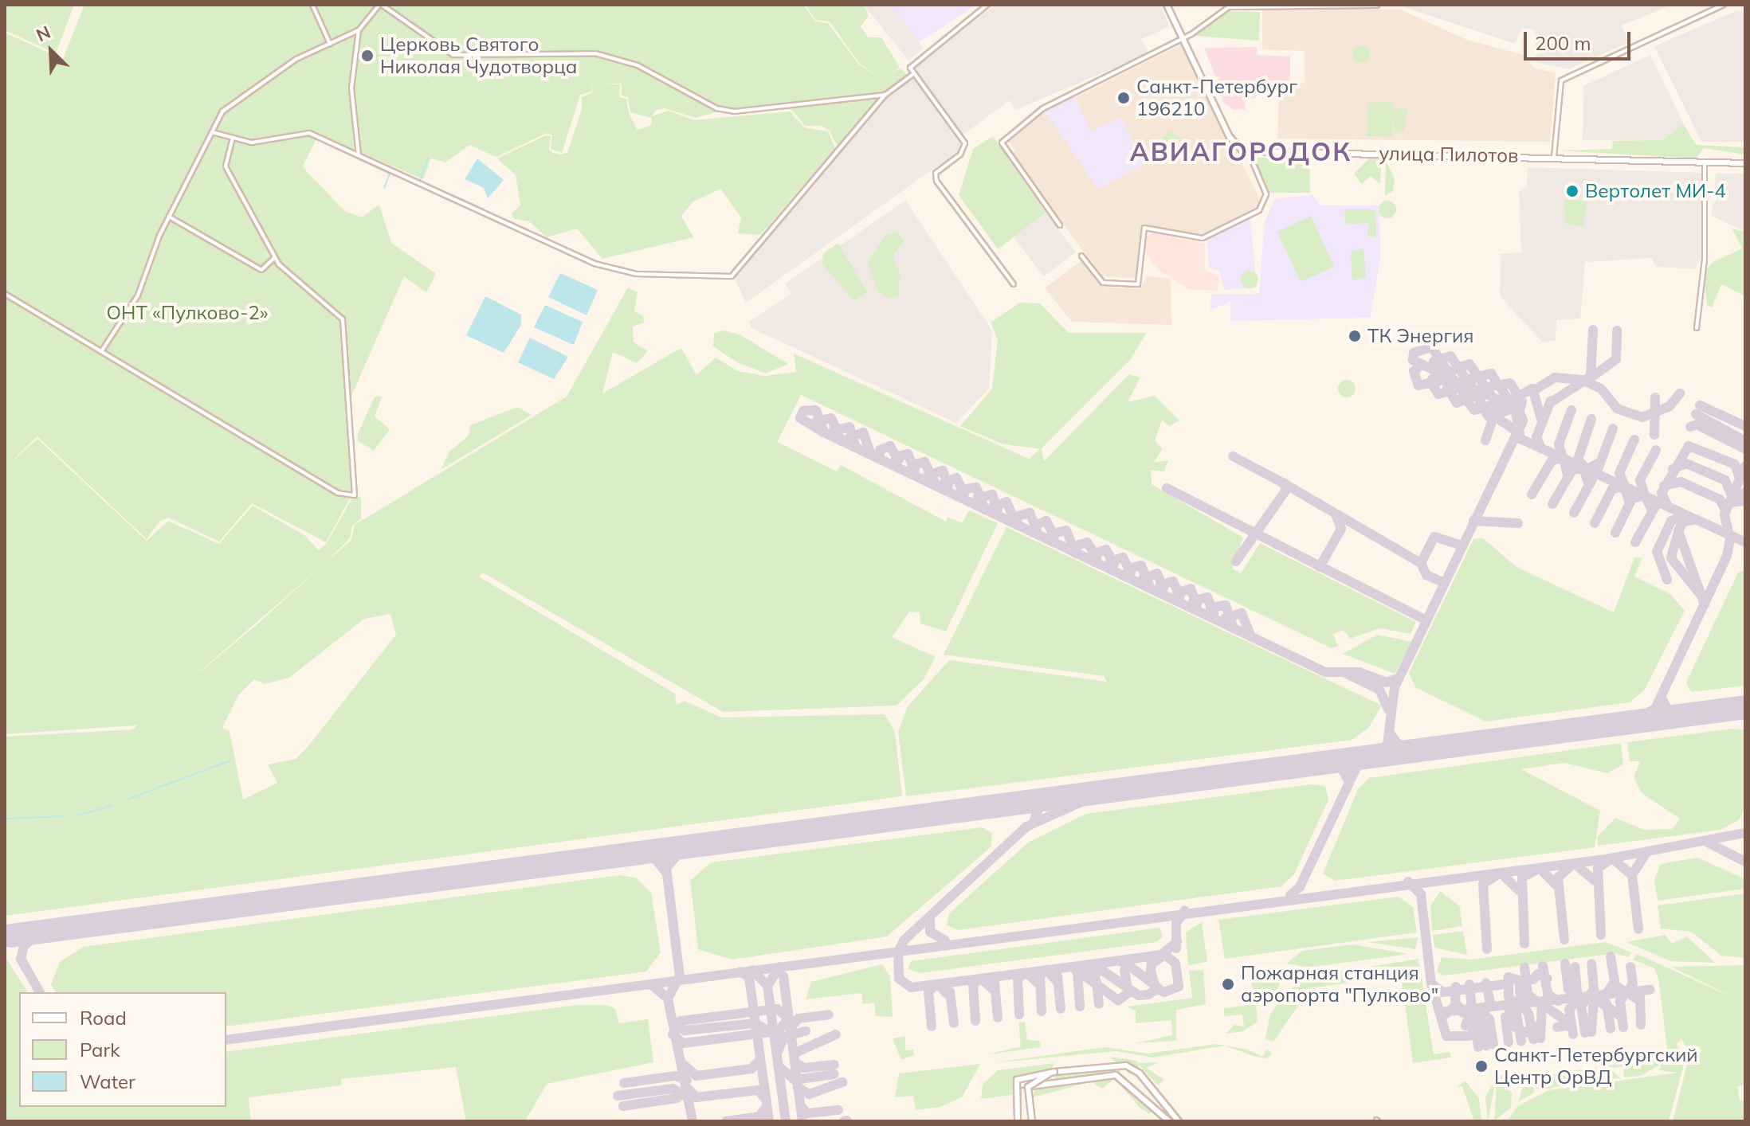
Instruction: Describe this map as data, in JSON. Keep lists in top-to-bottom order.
{
  "streets": {
    "street": ["улица Пилотов"]
  },
  "districts": ["АВИАГОРОДОК"],
  "parks": ["ОНТ «Пулково-2»"],
  "places": [
    "Церковь Святого Николая Чудотворца",
    "Санкт-Петербург 196210",
    "Вертолет МИ-4",
    "ТК Энергия",
    "Пожарная станция аэропорта \"Пулково\"",
    "Санкт-Петербургский Центр ОрВД"
  ],
  "legend": ["Road", "Park", "Water"],
  "scale_bar": "200 m",
  "north": "top left"
}
